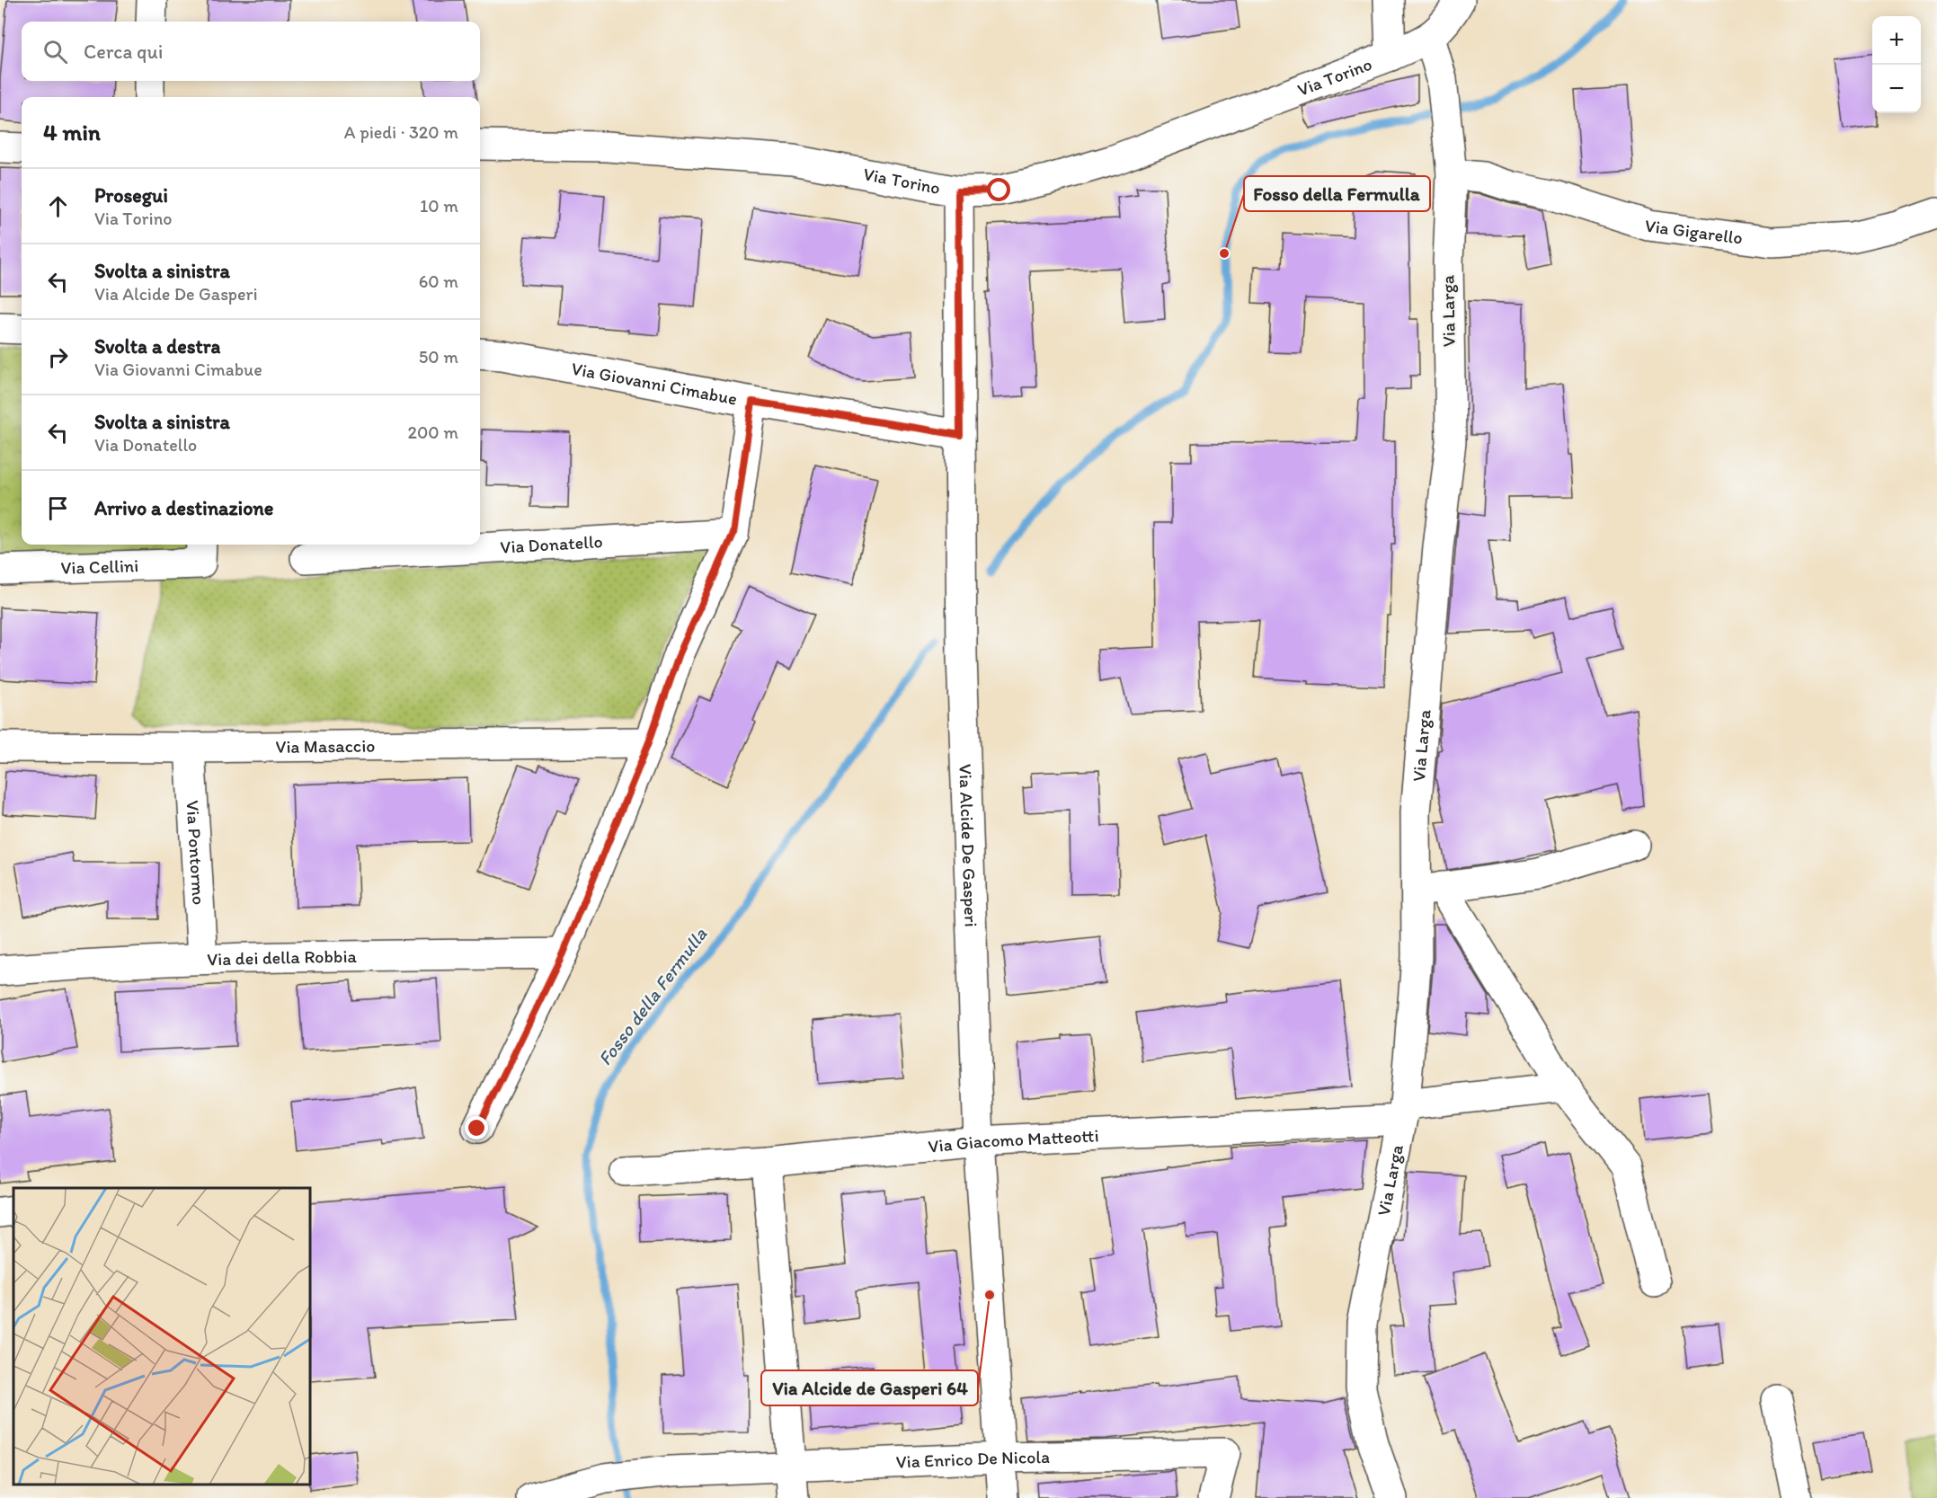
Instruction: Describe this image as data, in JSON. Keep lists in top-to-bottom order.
{
  "streets": {
    "street": [
      "Via Torino",
      "Via Gigarello",
      "Via Larga",
      "Via Giovanni Cimabue",
      "Via Donatello",
      "Via Cellini",
      "Via Masaccio",
      "Via Alcide De Gasperi",
      "Via Pontormo",
      "Via dei della Robbia",
      "Via Giacomo Matteotti",
      "Via Enrico De Nicola"
    ]
  },
  "crossings": [
    ["Via Torino", "Via Larga"],
    ["Via Torino", "Via Alcide De Gasperi"],
    ["Via Gigarello", "Via Larga"],
    ["Via Larga", "Via Giacomo Matteotti"],
    ["Via Giovanni Cimabue", "Via Alcide De Gasperi"],
    ["Via Masaccio", "Via Pontormo"],
    ["Via Alcide De Gasperi", "Via Giacomo Matteotti"],
    ["Via Alcide De Gasperi", "Via Enrico De Nicola"],
    ["Via Pontormo", "Via dei della Robbia"]
  ],
  "water": ["Fosso della Fermulla"],
  "places": ["Fosso della Fermulla", "Via Alcide de Gasperi 64"],
  "page": {
    "map_buttons": ["+", "−"],
    "search": "Cerca qui",
    "heading": ["4 min", "A piedi · 320 m"],
    "list": [
      ["Prosegui", "Via Torino", "10 m"],
      ["Svolta a sinistra", "Via Alcide De Gasperi", "60 m"],
      ["Svolta a destra", "Via Giovanni Cimabue", "50 m"],
      ["Svolta a sinistra", "Via Donatello", "200 m"],
      "Arrivo a destinazione"
    ]
  }
}
